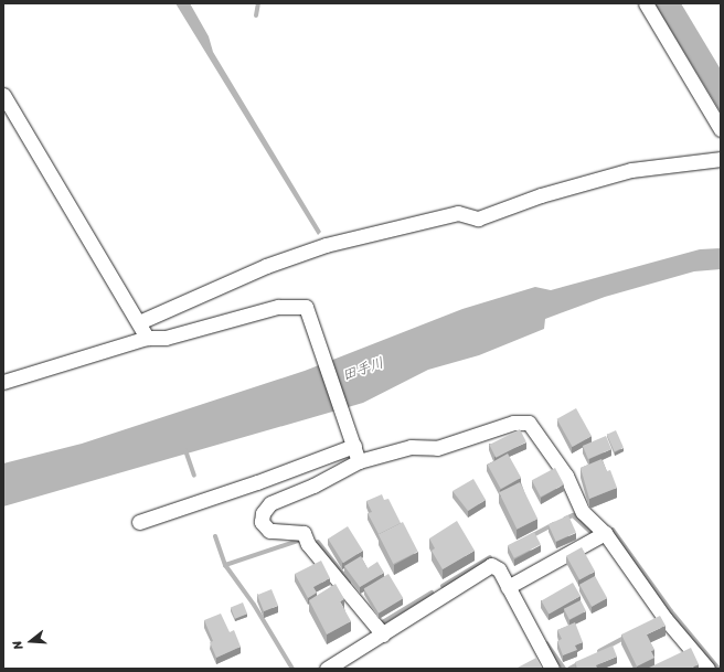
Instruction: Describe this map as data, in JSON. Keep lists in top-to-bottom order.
{
  "water": ["田手川"],
  "north": "left"
}
